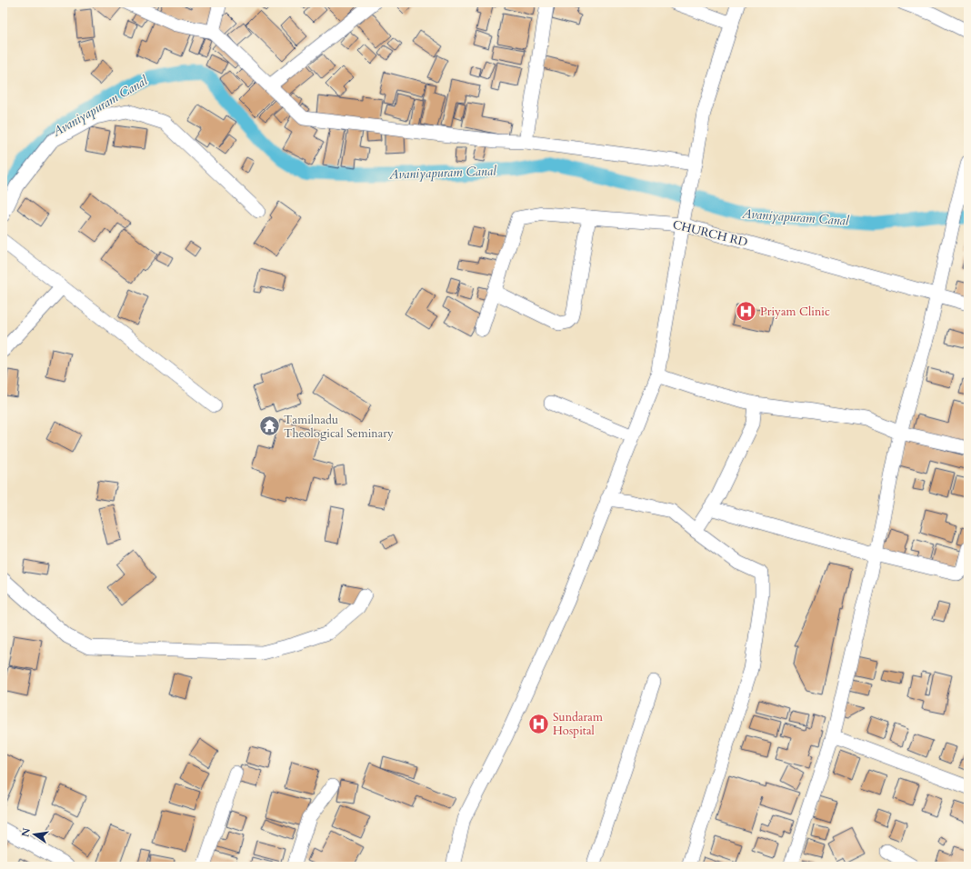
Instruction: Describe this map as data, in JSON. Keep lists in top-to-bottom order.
{
  "streets": {
    "street": ["CHURCH RD"]
  },
  "water": ["Avaniyapuram Canal"],
  "places": {
    "hospital": ["Priyam Clinic", "Sundaram Hospital"],
    "temple": ["Tamilnadu Theological Seminary"]
  },
  "north": "left"
}
